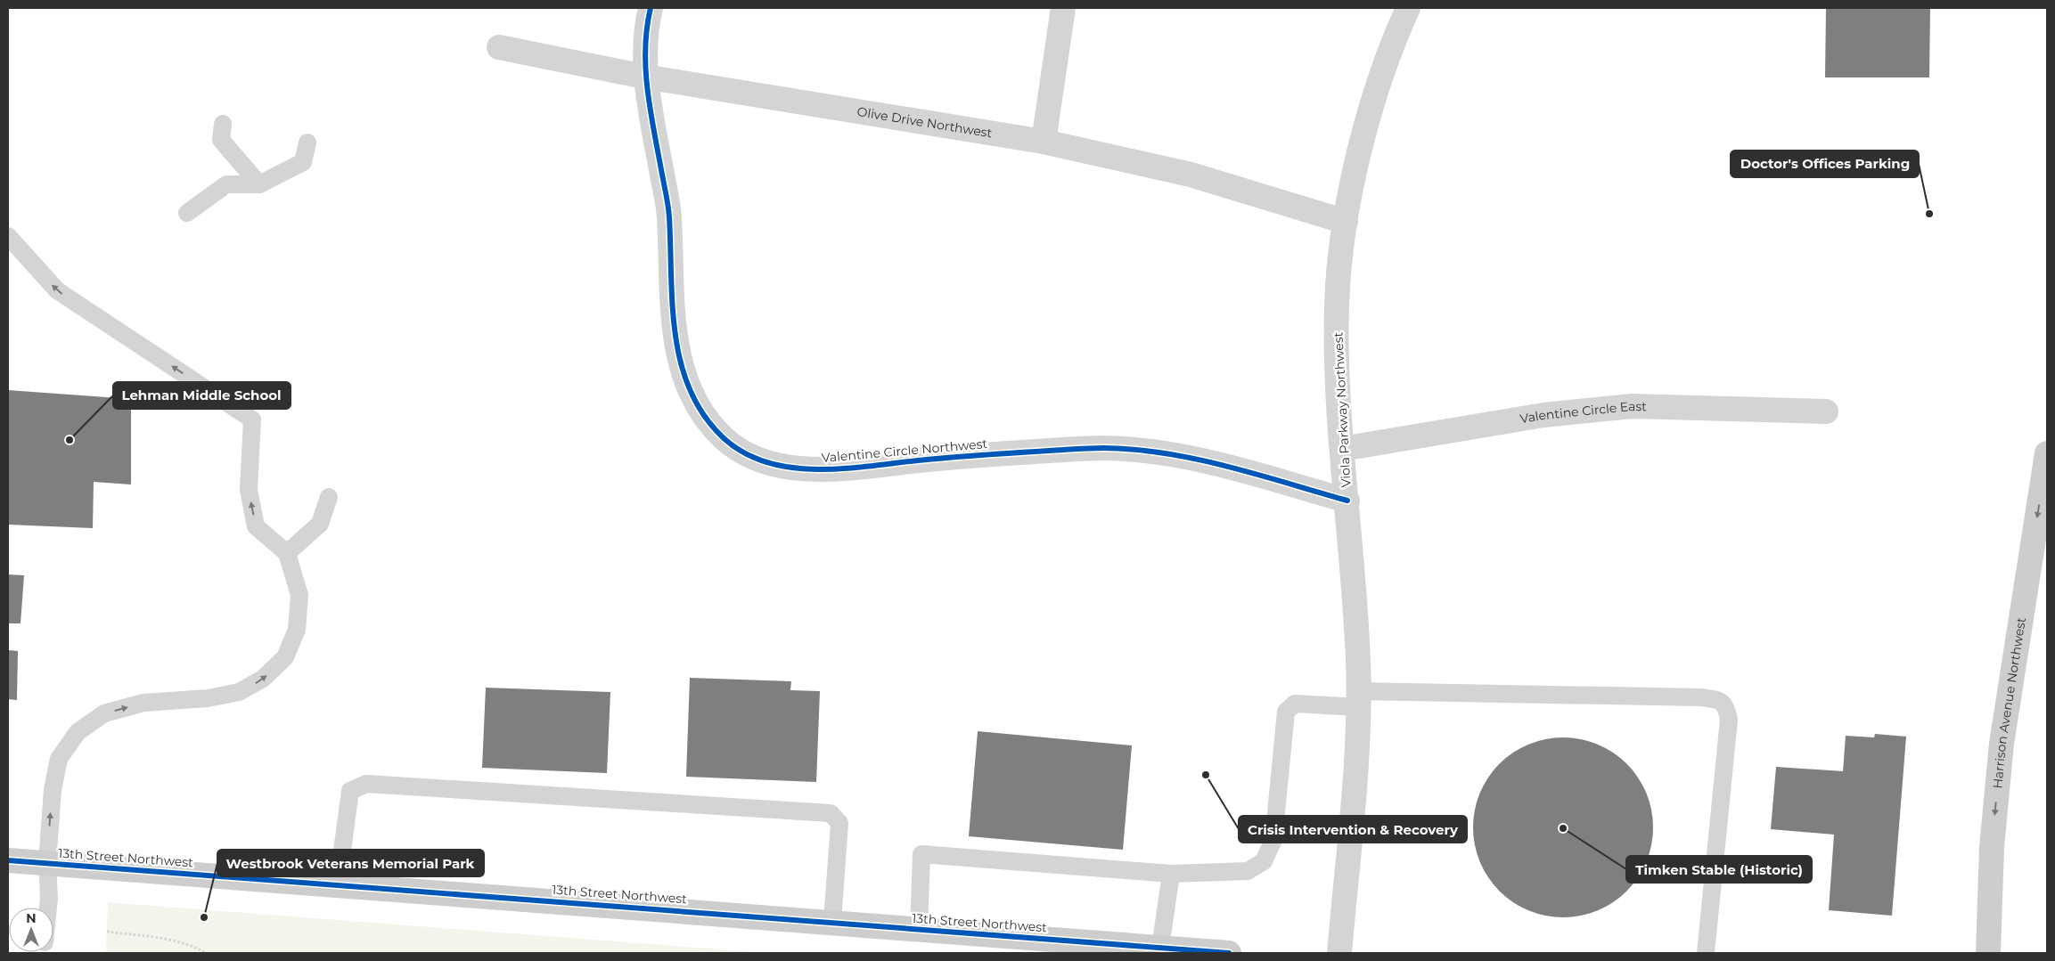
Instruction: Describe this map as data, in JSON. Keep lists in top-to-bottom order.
{
  "streets": {
    "main road": ["Harrison Avenue Northwest", "13th Street Northwest"],
    "street": [
      "Olive Drive Northwest",
      "Viola Parkway Northwest",
      "Valentine Circle East",
      "Valentine Circle Northwest"
    ]
  },
  "crossings": [
    ["Olive Drive Northwest", "Viola Parkway Northwest"],
    ["Olive Drive Northwest", "Valentine Circle Northwest"],
    ["Viola Parkway Northwest", "Valentine Circle East"],
    ["Viola Parkway Northwest", "Valentine Circle Northwest"]
  ],
  "one_way": ["Harrison Avenue Northwest"],
  "places": [
    "Doctor's Offices Parking",
    "Lehman Middle School",
    "Crisis Intervention & Recovery",
    "Timken Stable (Historic)",
    "Westbrook Veterans Memorial Park"
  ],
  "north": "top"
}
